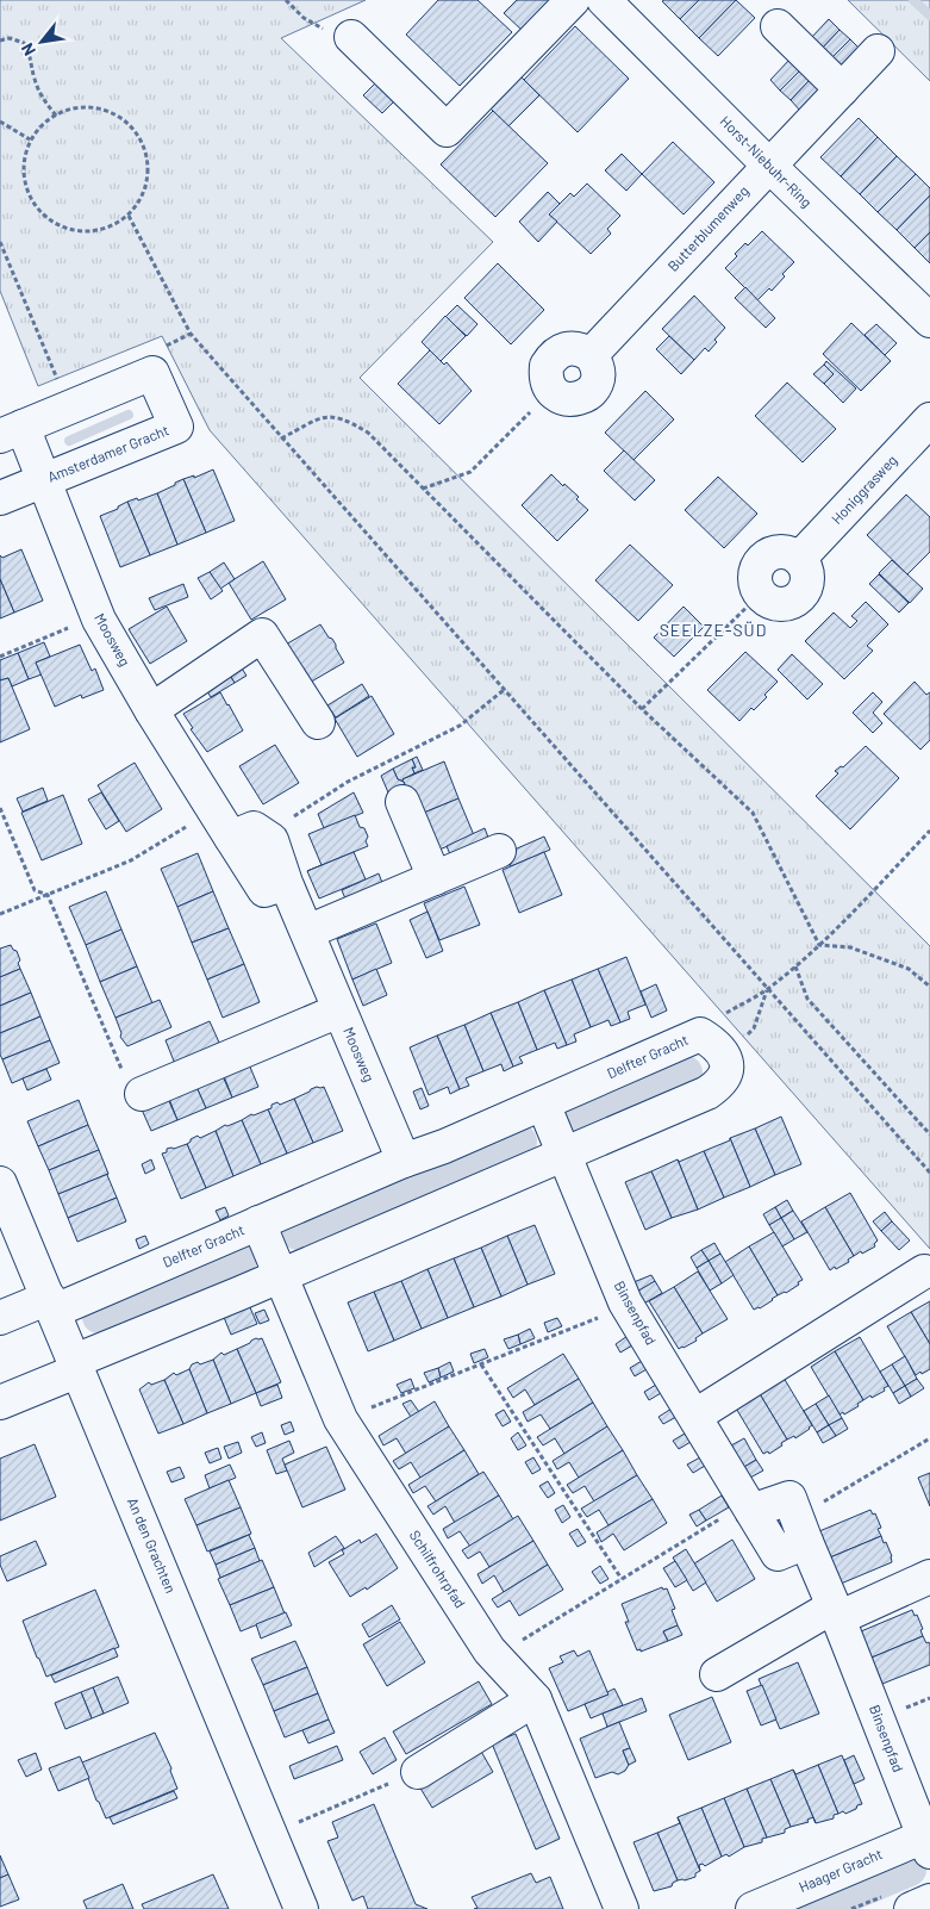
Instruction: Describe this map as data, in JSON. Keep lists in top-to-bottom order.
{
  "streets": {
    "street": [
      "Horst-Niebuhr-Ring",
      "Butterblumenweg",
      "Amsterdamer Gracht",
      "Honiggrasweg",
      "Moosweg",
      "Delfter Gracht",
      "Binsenpfad",
      "An den Grachten",
      "Schilfrohrpfad",
      "Haager Gracht"
    ]
  },
  "crossings": [
    ["Horst-Niebuhr-Ring", "Butterblumenweg"],
    ["Amsterdamer Gracht", "Moosweg"],
    ["Moosweg", "Delfter Gracht"],
    ["Delfter Gracht", "Binsenpfad"],
    ["Delfter Gracht", "An den Grachten"],
    ["Delfter Gracht", "Schilfrohrpfad"],
    ["Binsenpfad", "Haager Gracht"]
  ],
  "districts": ["SEELZE-SÜD"],
  "north": "bottom left"
}
